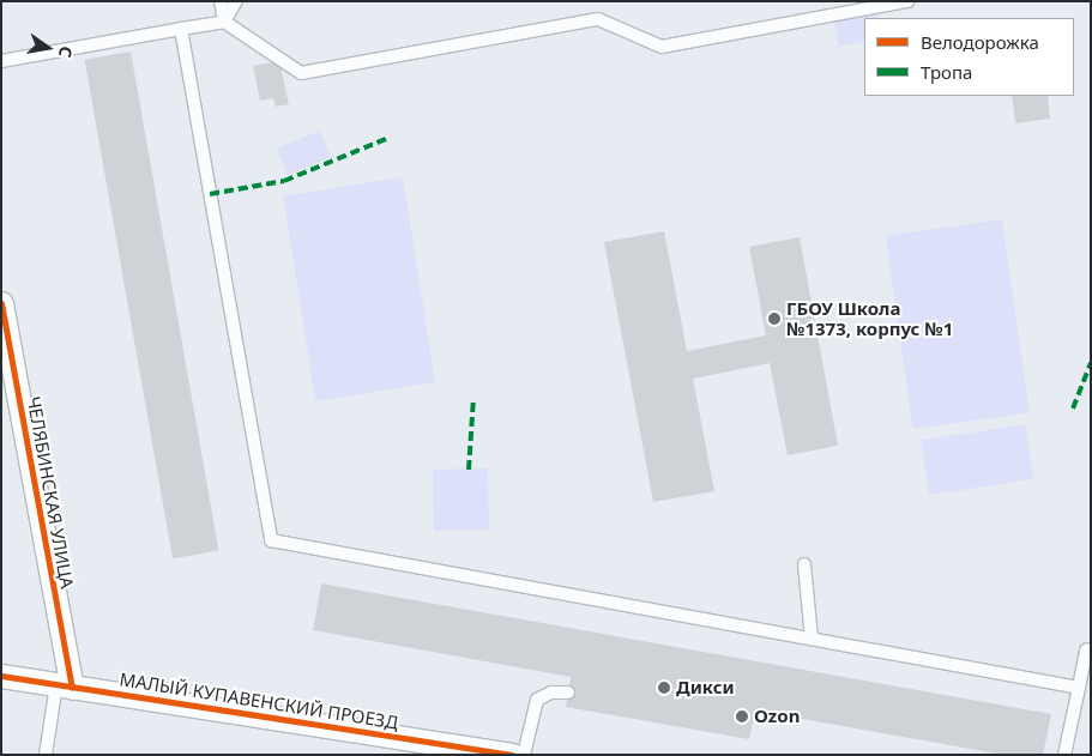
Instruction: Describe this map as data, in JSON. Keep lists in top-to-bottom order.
{
  "streets": {
    "street": ["ЧЕЛЯБИНСКАЯ УЛИЦА", "МАЛЫЙ КУПАВЕНСКИЙ ПРОЕЗД"]
  },
  "crossings": [
    ["ЧЕЛЯБИНСКАЯ УЛИЦА", "МАЛЫЙ КУПАВЕНСКИЙ ПРОЕЗД"]
  ],
  "places": ["ГБОУ Школа №1373, корпус №1", "Дикси", "Ozon"],
  "legend": ["Велодорожка", "Тропа"],
  "north": "right"
}
